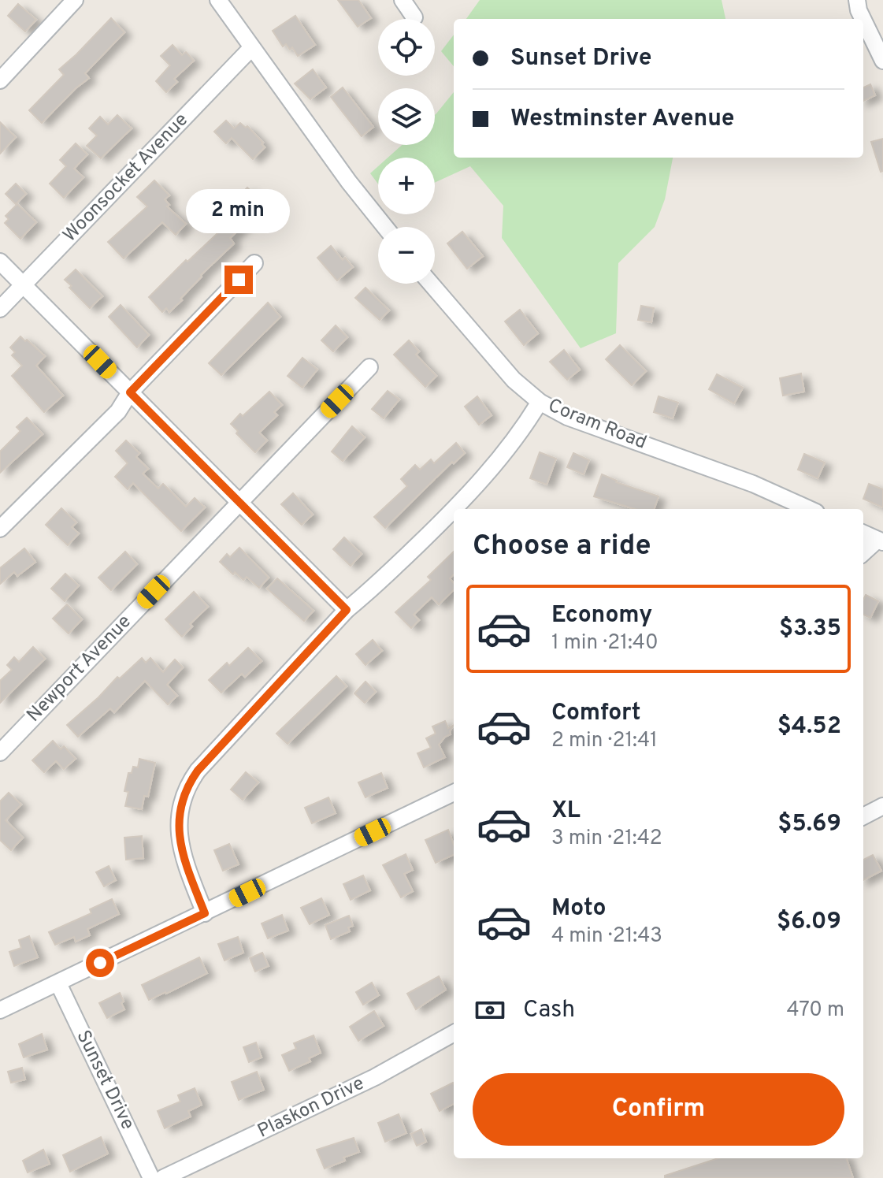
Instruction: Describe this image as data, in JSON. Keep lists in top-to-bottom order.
{
  "streets": {
    "street": [
      "Woonsocket Avenue",
      "Coram Road",
      "Newport Avenue",
      "Sunset Drive",
      "Plaskon Drive"
    ]
  },
  "page": {
    "map_buttons": ["+", "−"],
    "banner": ["Sunset Drive", "Westminster Avenue"],
    "bubble": "2 min",
    "heading": "Choose a ride",
    "list": [
      {
        "name": "Economy",
        "note": "1 min · 21:40",
        "value": "$3.35"
      },
      {
        "name": "Comfort",
        "note": "2 min · 21:41",
        "value": "$4.52"
      },
      {
        "name": "XL",
        "note": "3 min · 21:42",
        "value": "$5.69"
      },
      {
        "name": "Moto",
        "note": "4 min · 21:43",
        "value": "$6.09"
      }
    ],
    "pay": ["Cash", "470 m"],
    "buttons": "Confirm"
  }
}
